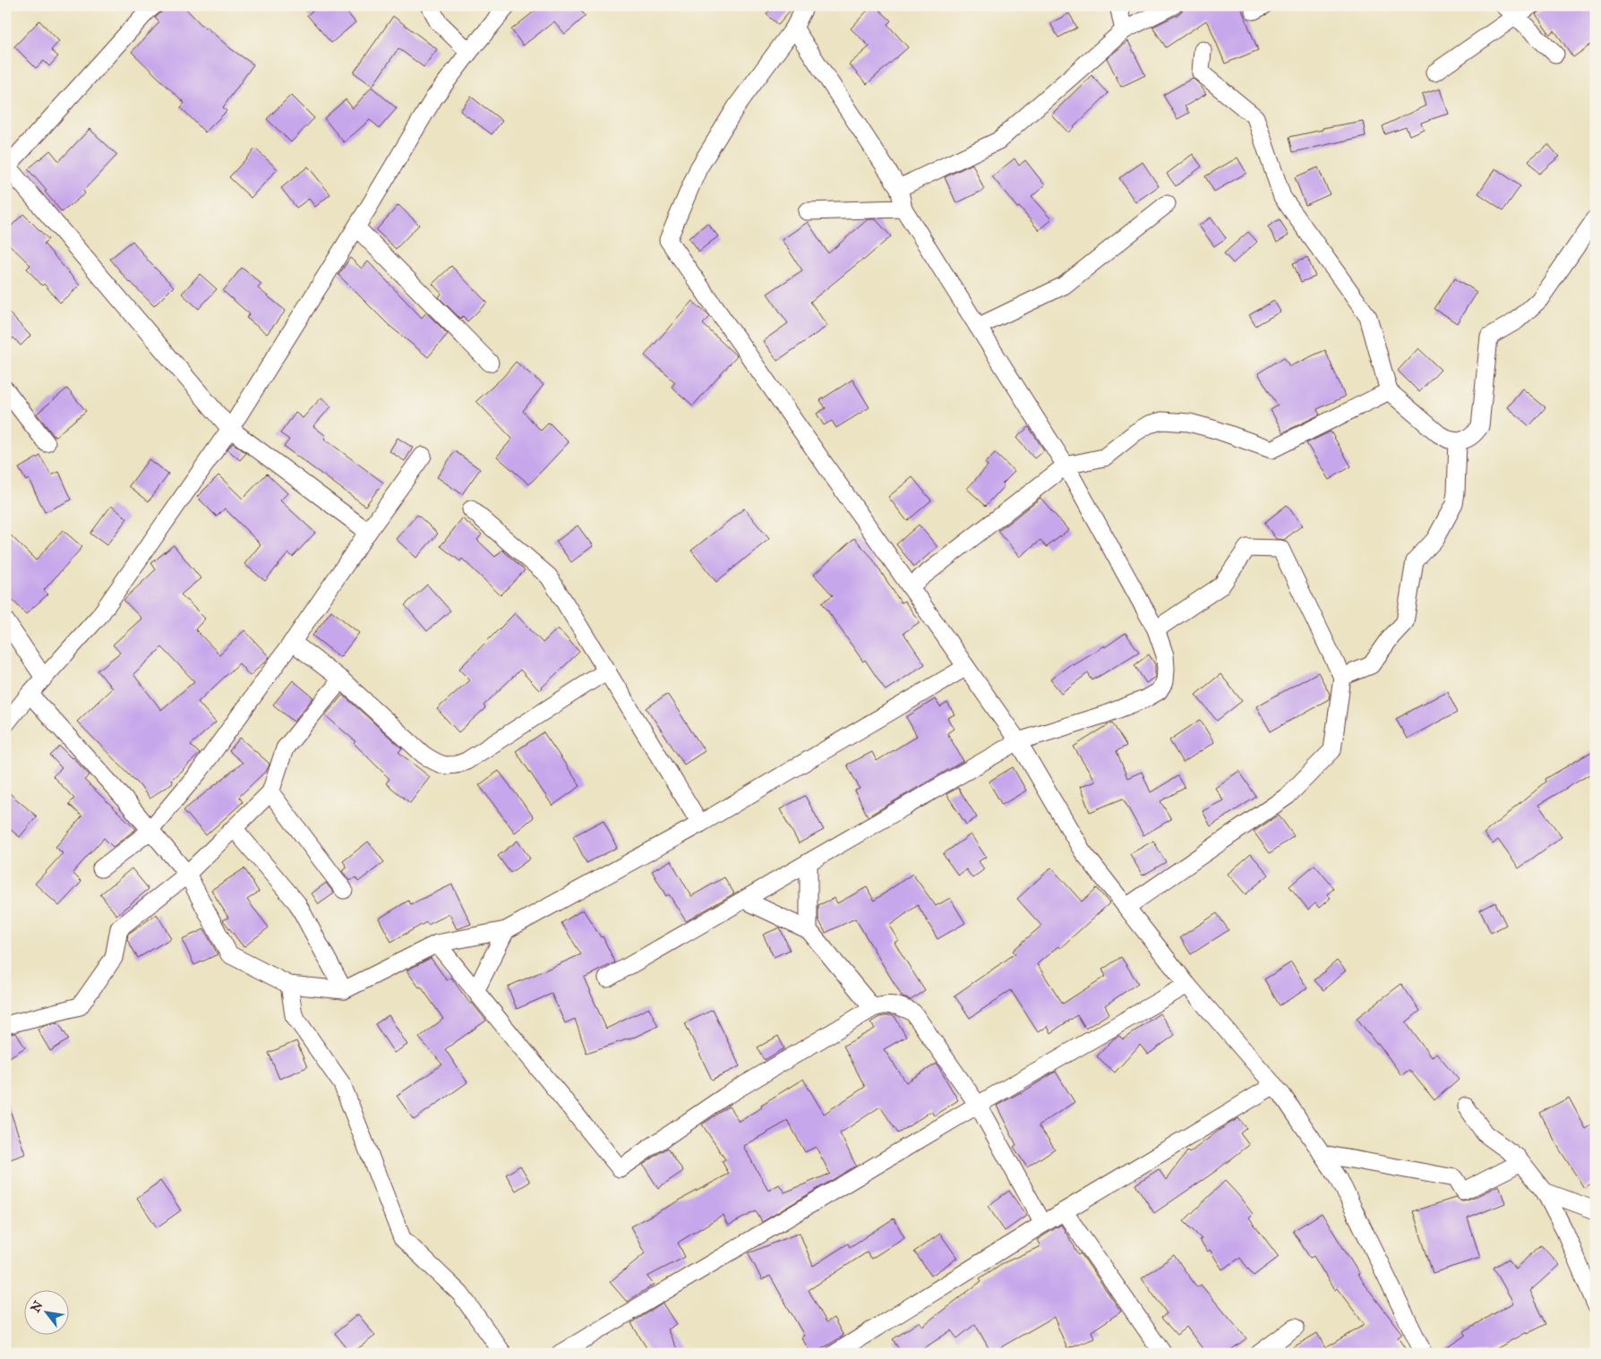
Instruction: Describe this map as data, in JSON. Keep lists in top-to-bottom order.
{
  "north": "top left"
}
